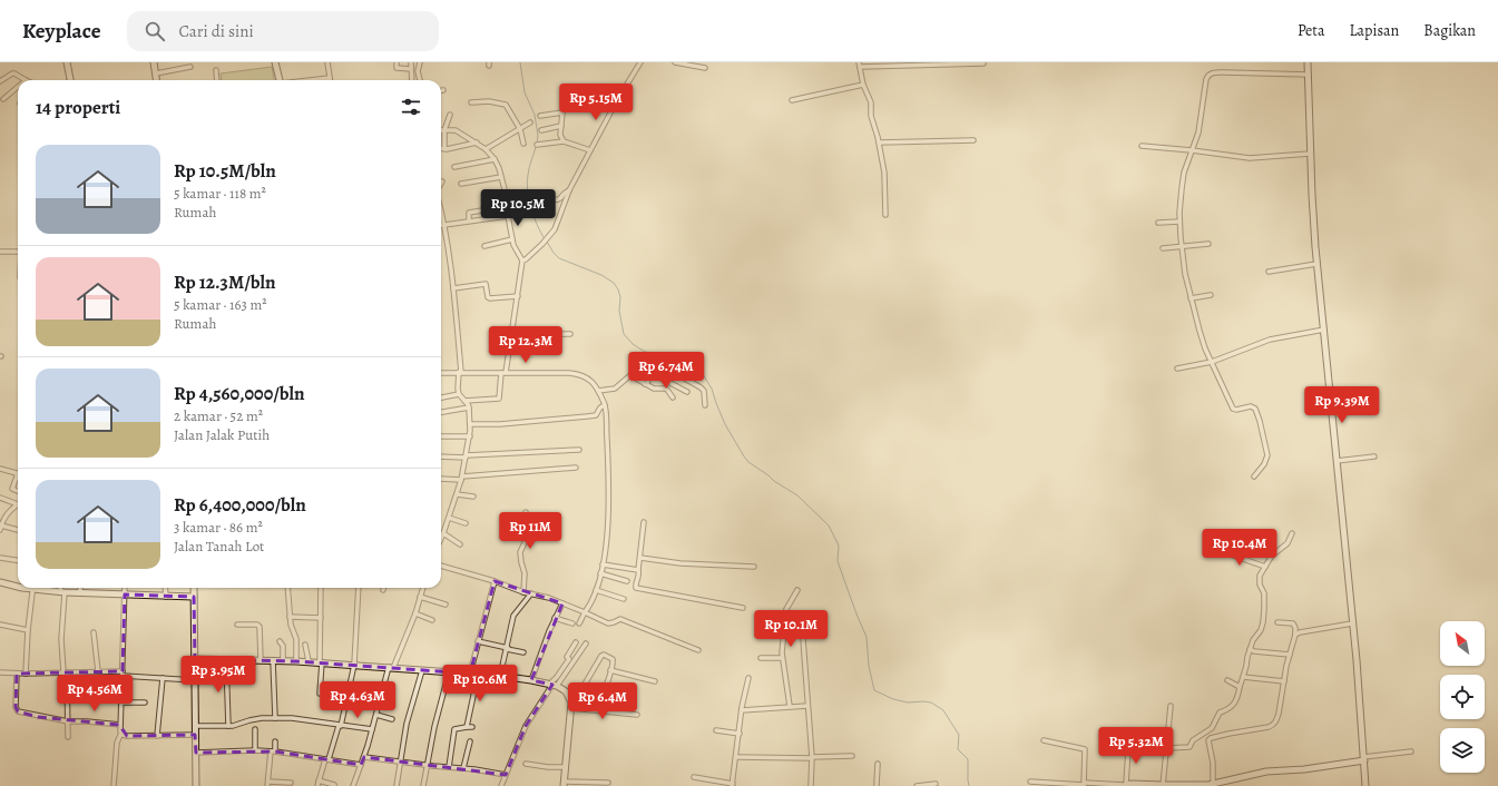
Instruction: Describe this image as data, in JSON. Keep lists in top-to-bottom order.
{
  "north": "top left",
  "page": {
    "header": "Keyplace",
    "search": "Cari di sini",
    "nav": ["Peta", "Lapisan", "Bagikan"],
    "heading": "14 properti",
    "price": [
      "Rp 5.15M",
      "Rp 10.5M",
      "Rp 12.3M",
      "Rp 6.74M",
      "Rp 9.39M",
      "Rp 11M",
      "Rp 10.4M",
      "Rp 10.1M",
      "Rp 3.95M",
      "Rp 10.6M",
      "Rp 4.56M",
      "Rp 4.63M",
      "Rp 6.4M",
      "Rp 5.32M"
    ],
    "list": [
      {
        "name": "Rp 10.5M/bln",
        "note": "5 kamar · 118 m² · Rumah"
      },
      {
        "name": "Rp 12.3M/bln",
        "note": "5 kamar · 163 m² · Rumah"
      },
      {
        "name": "Rp 4,560,000/bln",
        "note": "2 kamar · 52 m² · Jalan Jalak Putih"
      },
      {
        "name": "Rp 6,400,000/bln",
        "note": "3 kamar · 86 m² · Jalan Tanah Lot"
      }
    ]
  }
}
